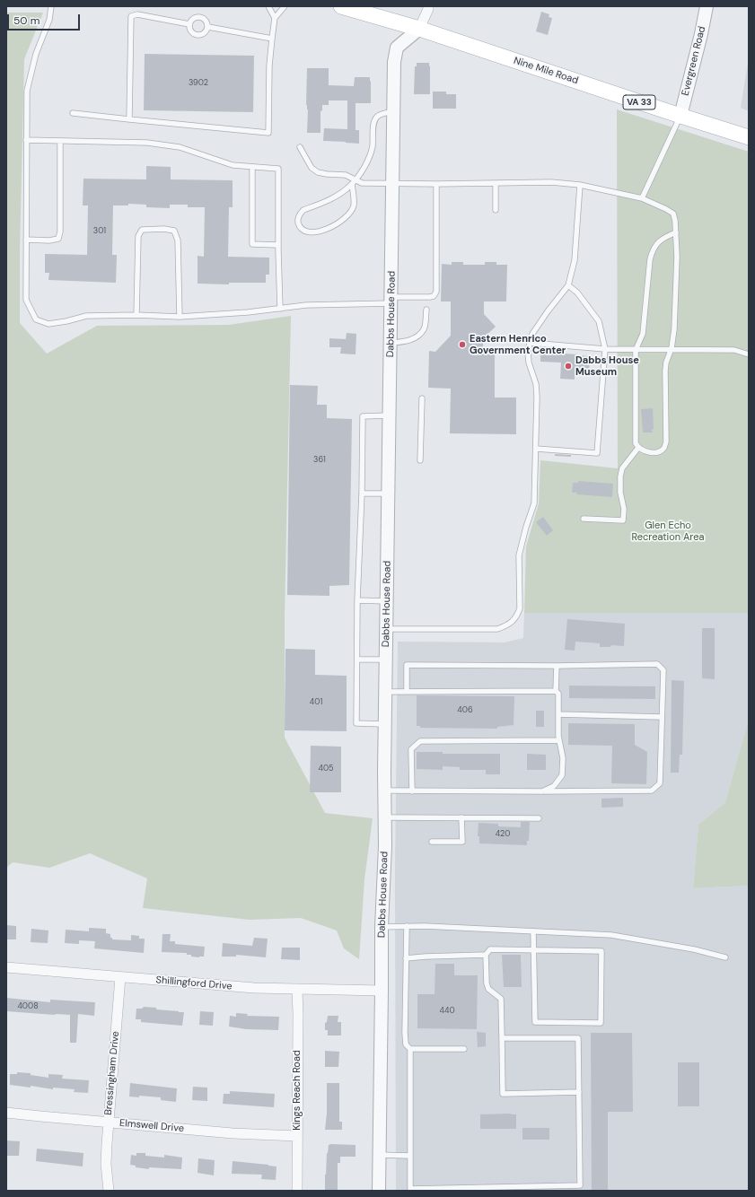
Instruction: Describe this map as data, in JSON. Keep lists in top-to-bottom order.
{
  "streets": {
    "main road": ["Nine Mile Road", "VA 33"],
    "street": [
      "Evergreen Road",
      "Dabbs House Road",
      "Shillingford Drive",
      "Bressingham Drive",
      "Kings Reach Road",
      "Elmswell Drive"
    ]
  },
  "crossings": [
    ["Evergreen Road", "Nine Mile Road"],
    ["Nine Mile Road", "Dabbs House Road"],
    ["Dabbs House Road", "Shillingford Drive"],
    ["Shillingford Drive", "Bressingham Drive"],
    ["Shillingford Drive", "Kings Reach Road"],
    ["Bressingham Drive", "Elmswell Drive"],
    ["Kings Reach Road", "Elmswell Drive"]
  ],
  "parks": ["Glen Echo Recreation Area"],
  "places": ["Eastern Henrico Government Center", "Dabbs House Museum"],
  "house_numbers": [
    "3902",
    "301",
    "361",
    "401",
    "406",
    "405",
    "420",
    "4008",
    "440"
  ],
  "scale_bar": "50 m"
}
